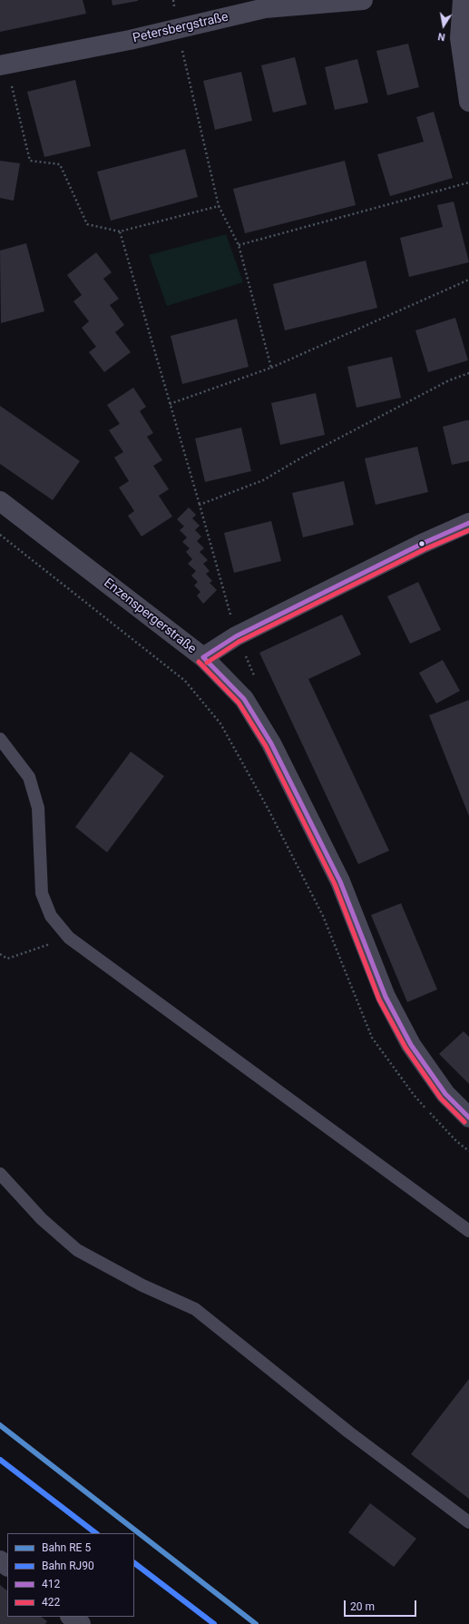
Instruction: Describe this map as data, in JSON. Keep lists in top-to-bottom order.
{
  "streets": {
    "street": ["Petersbergstraße", "Enzenspergerstraße"]
  },
  "lines": ["transit line 412", "transit line 422", "rail line RJ90"],
  "legend": [
    "Bahn RE 5",
    "Bahn RJ90",
    "412",
    "422"
  ],
  "scale_bar": "20 m",
  "north": "bottom"
}
